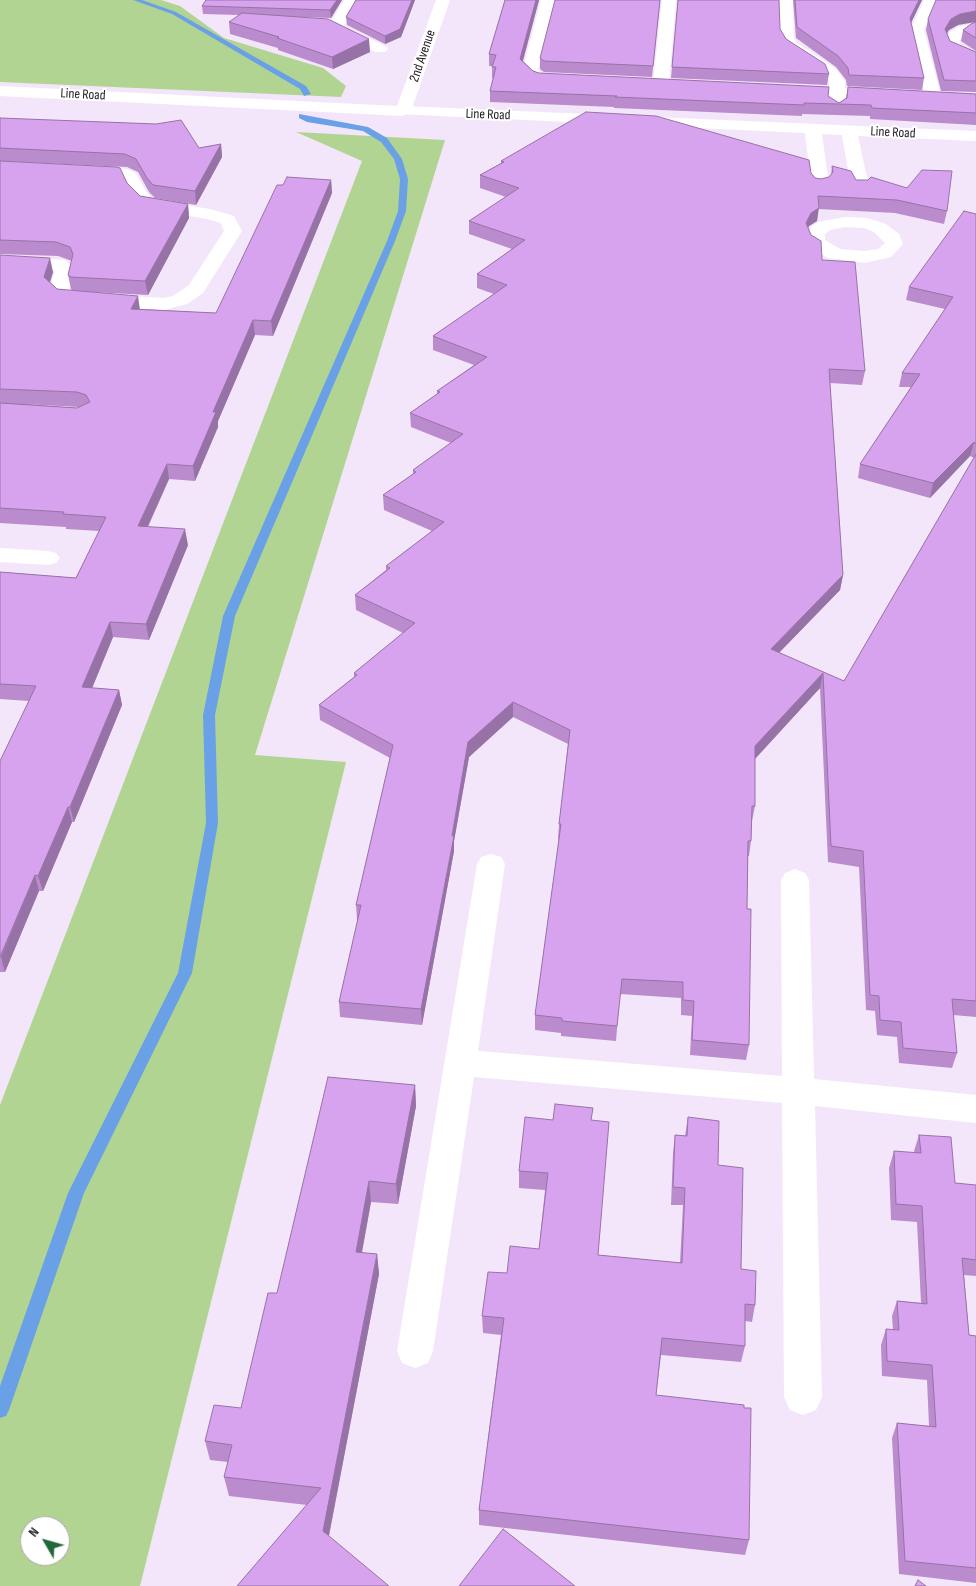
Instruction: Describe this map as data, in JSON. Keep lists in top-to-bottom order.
{
  "streets": {
    "street": ["2nd Avenue", "Line Road"]
  },
  "crossings": [
    ["2nd Avenue", "Line Road"]
  ],
  "north": "top left"
}
